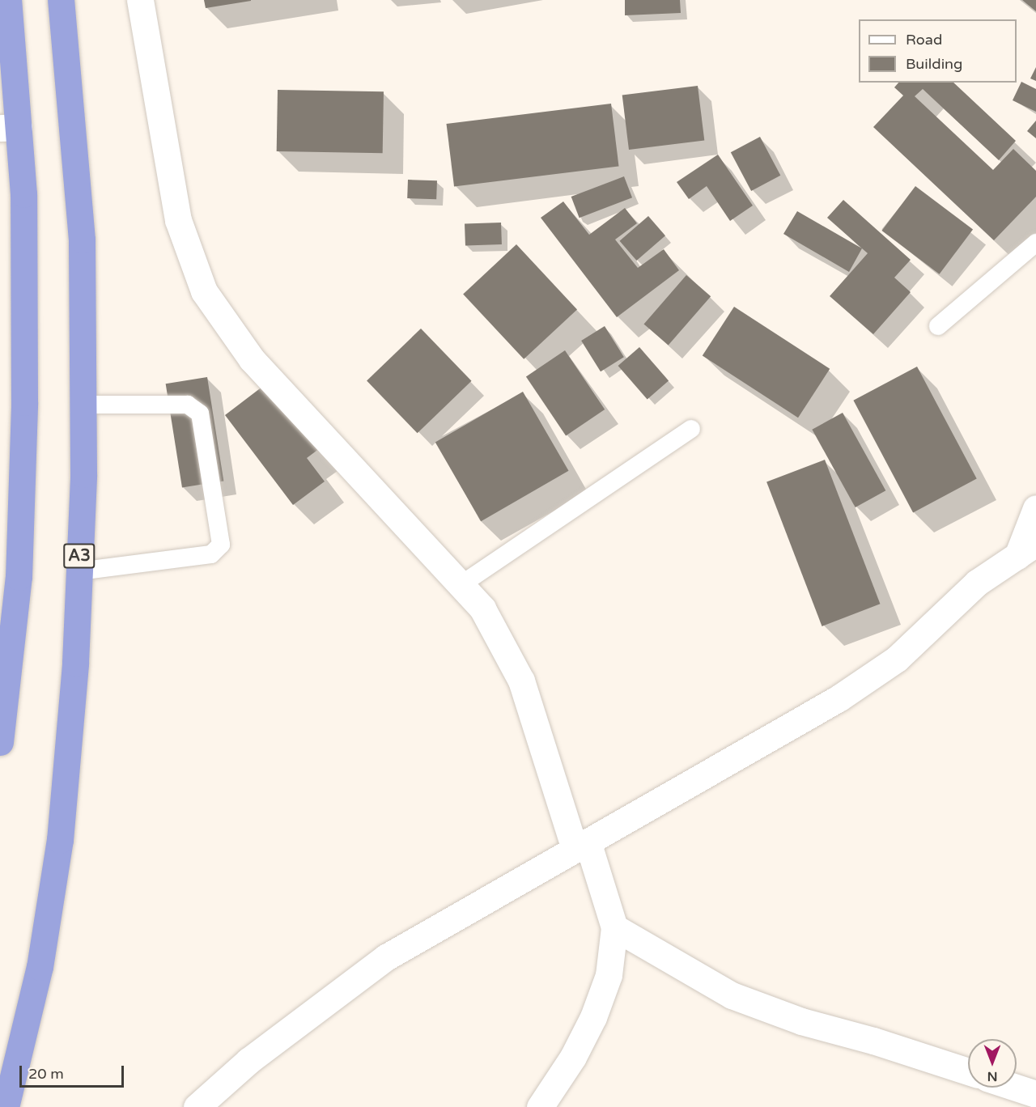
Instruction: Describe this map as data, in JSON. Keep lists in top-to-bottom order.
{
  "streets": {
    "highway": ["A3"]
  },
  "legend": ["Road", "Building"],
  "scale_bar": "20 m",
  "north": "bottom"
}
